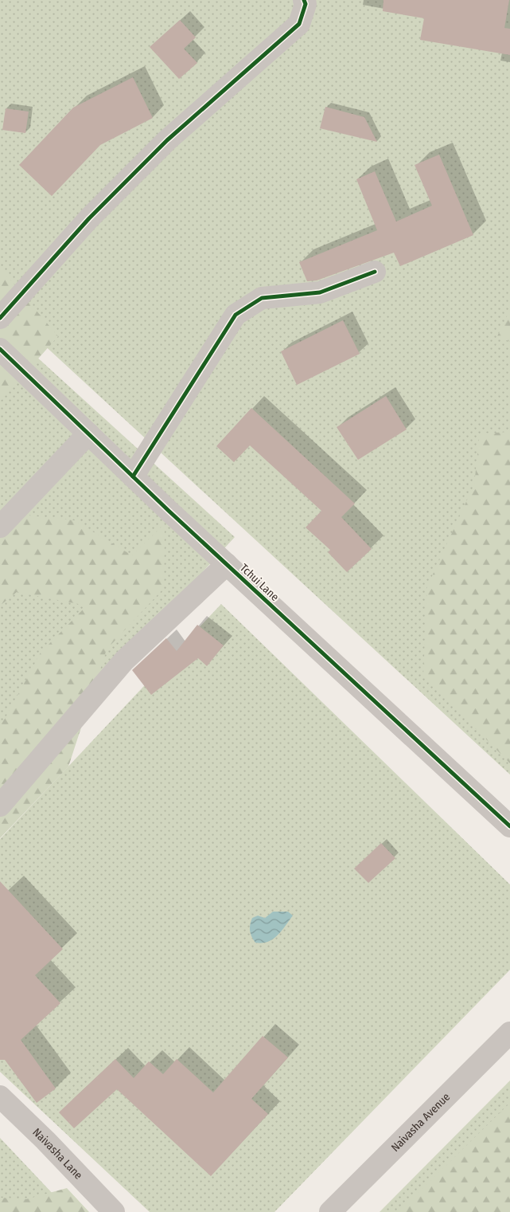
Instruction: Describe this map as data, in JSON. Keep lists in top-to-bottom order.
{
  "streets": {
    "street": ["Tchui Lane", "Naivasha Avenue", "Naivasha Lane"]
  }
}
